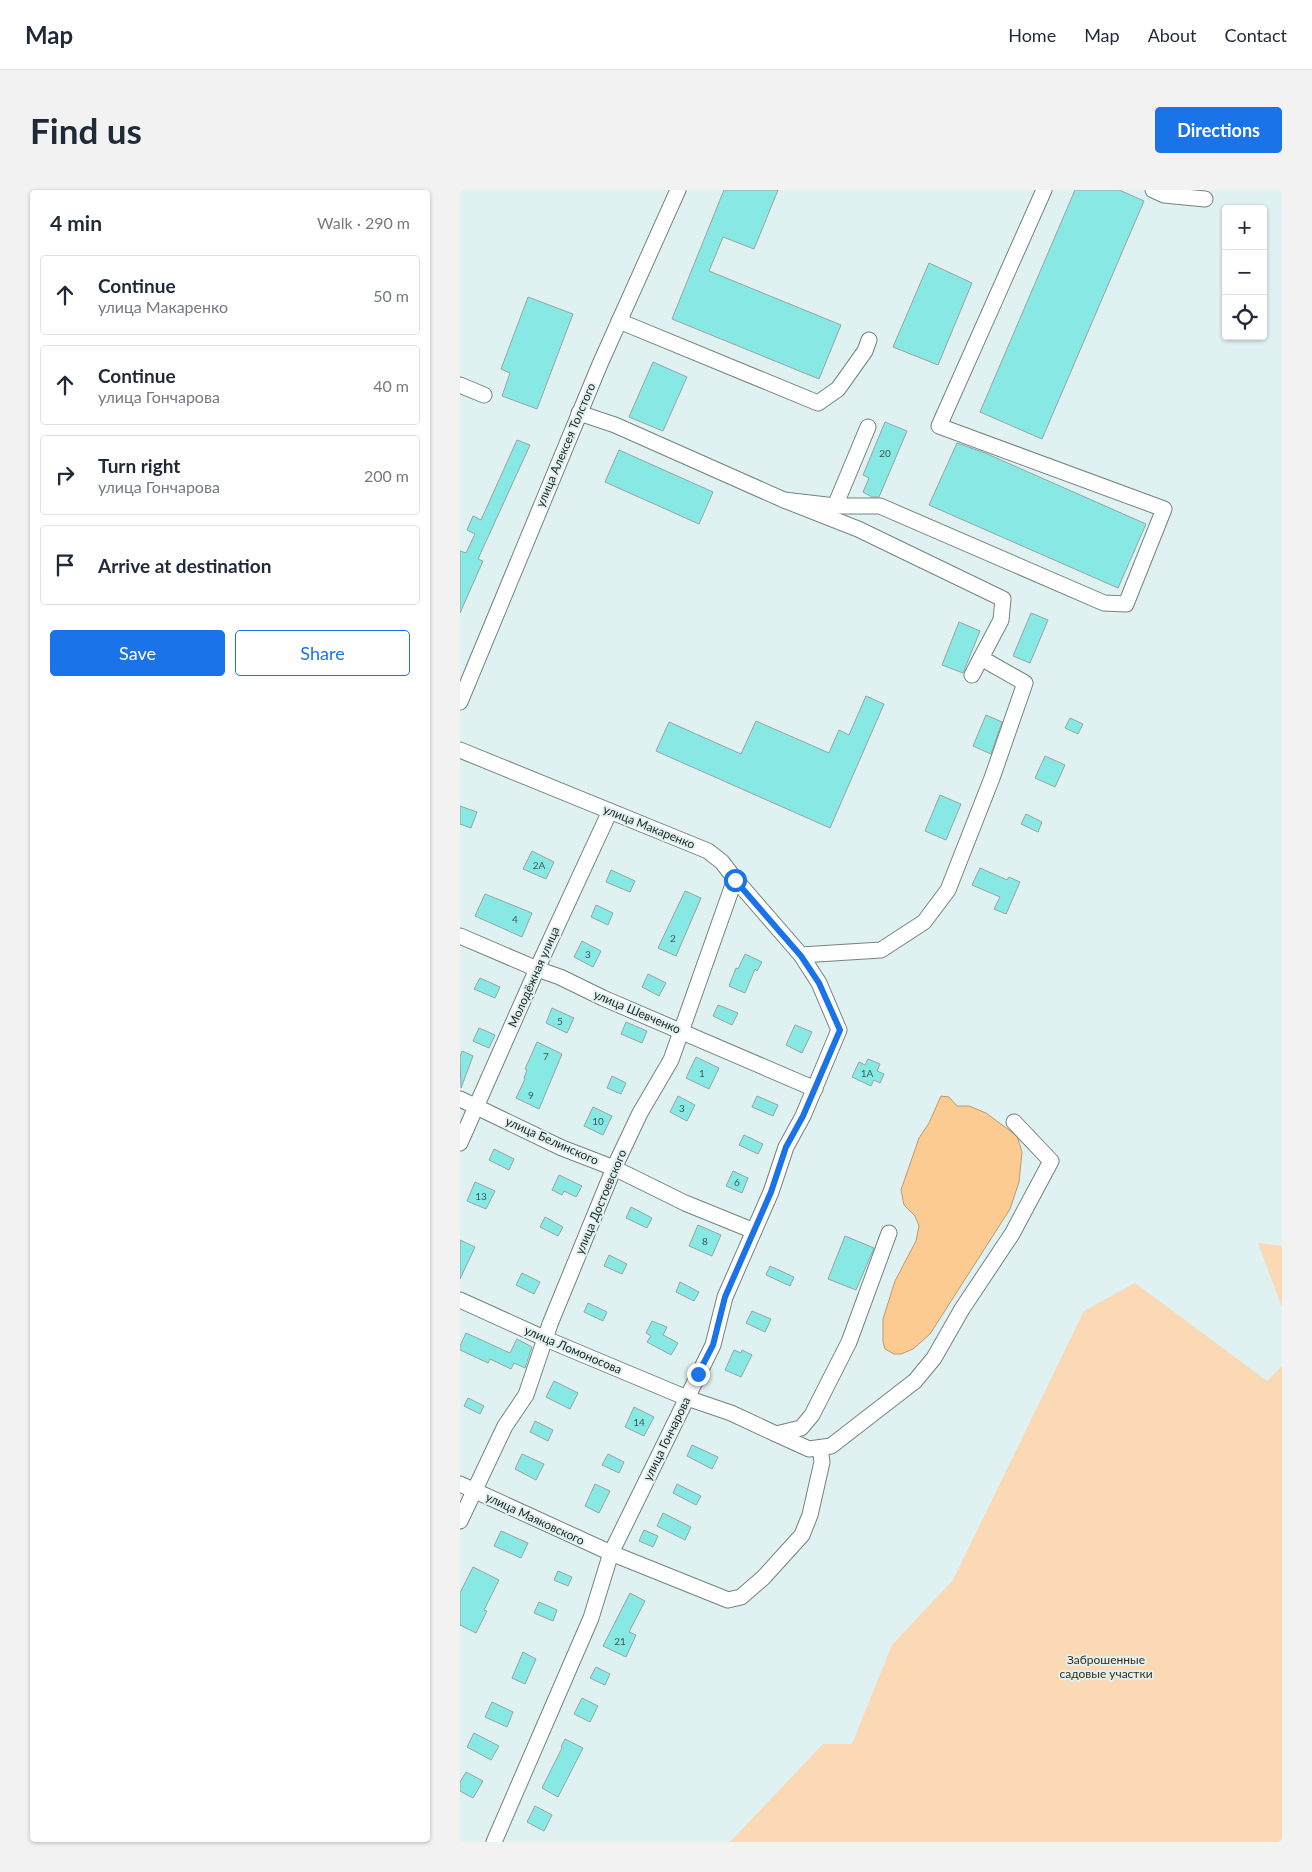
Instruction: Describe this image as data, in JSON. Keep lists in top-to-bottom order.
{
  "streets": {
    "street": [
      "улица Алексея Толстого",
      "улица Макаренко",
      "Молодёжная улица",
      "улица Шевченко",
      "улица Белинского",
      "улица Достоевского",
      "улица Ломоносова",
      "улица Гончарова",
      "улица Маяковского"
    ]
  },
  "crossings": [
    ["улица Макаренко", "Молодёжная улица"],
    ["улица Макаренко", "улица Достоевского"],
    ["улица Макаренко", "улица Гончарова"],
    ["Молодёжная улица", "улица Шевченко"],
    ["Молодёжная улица", "улица Белинского"],
    ["улица Шевченко", "улица Достоевского"],
    ["улица Шевченко", "улица Гончарова"],
    ["улица Белинского", "улица Достоевского"],
    ["улица Белинского", "улица Гончарова"],
    ["улица Достоевского", "улица Ломоносова"],
    ["улица Достоевского", "улица Маяковского"],
    ["улица Ломоносова", "улица Гончарова"],
    ["улица Ломоносова", "улица Маяковского"],
    ["улица Гончарова", "улица Маяковского"]
  ],
  "parks": ["Заброшенные садовые участки"],
  "house_numbers": [
    "20",
    "2А",
    "4",
    "2",
    "3",
    "5",
    "7",
    "1",
    "1А",
    "9",
    "3",
    "10",
    "6",
    "13",
    "8",
    "14",
    "21"
  ],
  "page": {
    "header": "Map",
    "nav": [
      "Home",
      "Map",
      "About",
      "Contact"
    ],
    "buttons": [
      "Directions",
      ["Save", "Share"]
    ],
    "title": "Find us",
    "heading": ["4 min", "Walk · 290 m"],
    "map_buttons": ["+", "−"],
    "list": [
      ["Continue", "улица Макаренко", "50 m"],
      ["Continue", "улица Гончарова", "40 m"],
      ["Turn right", "улица Гончарова", "200 m"],
      "Arrive at destination"
    ]
  }
}
